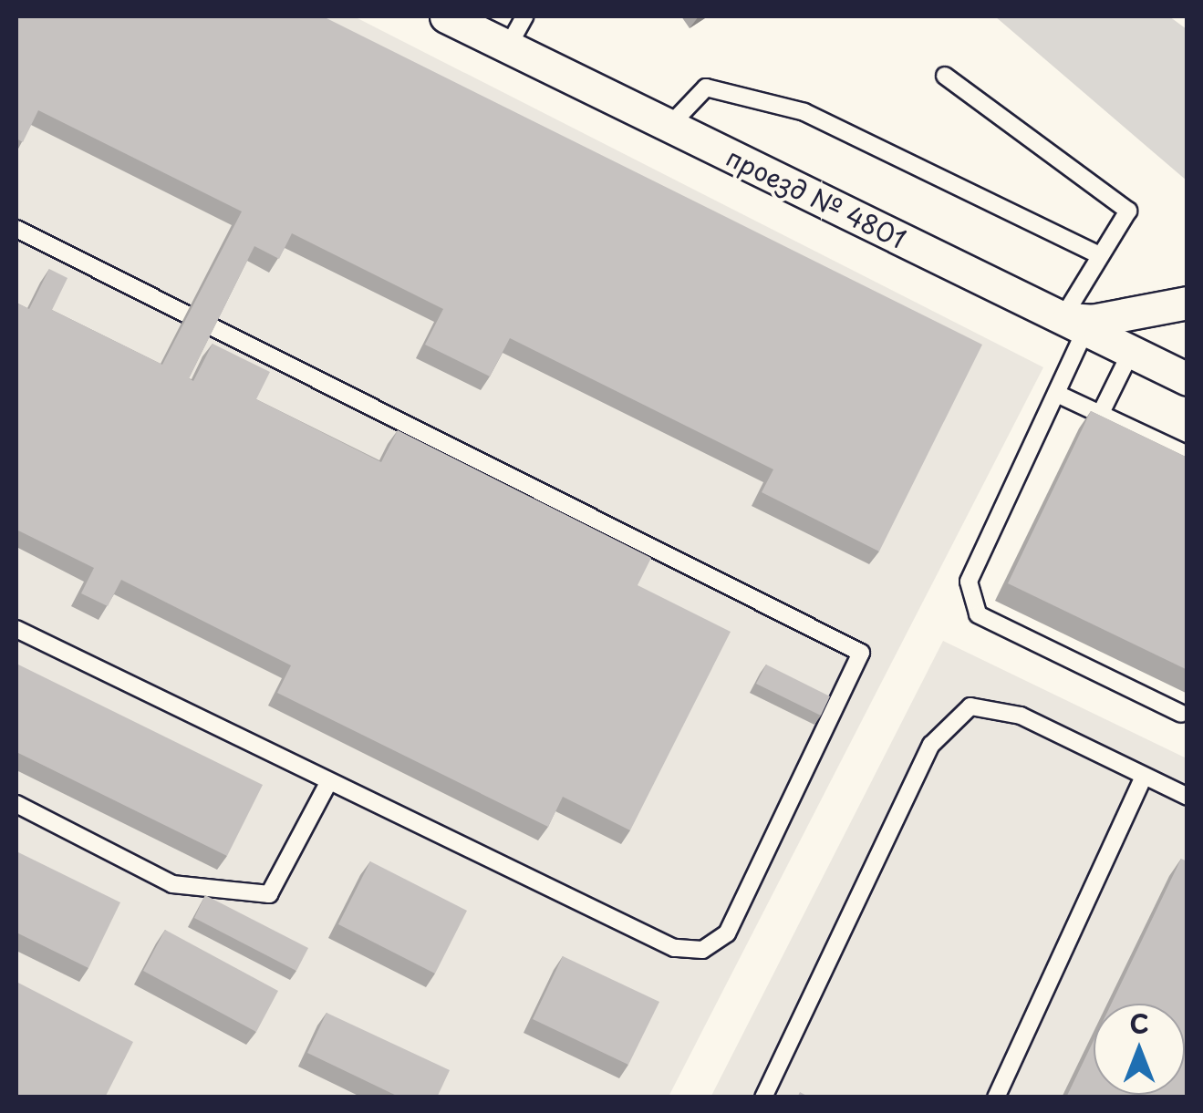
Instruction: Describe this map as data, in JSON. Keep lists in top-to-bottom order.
{
  "streets": {
    "street": ["проезд № 4801"]
  },
  "north": "top"
}
